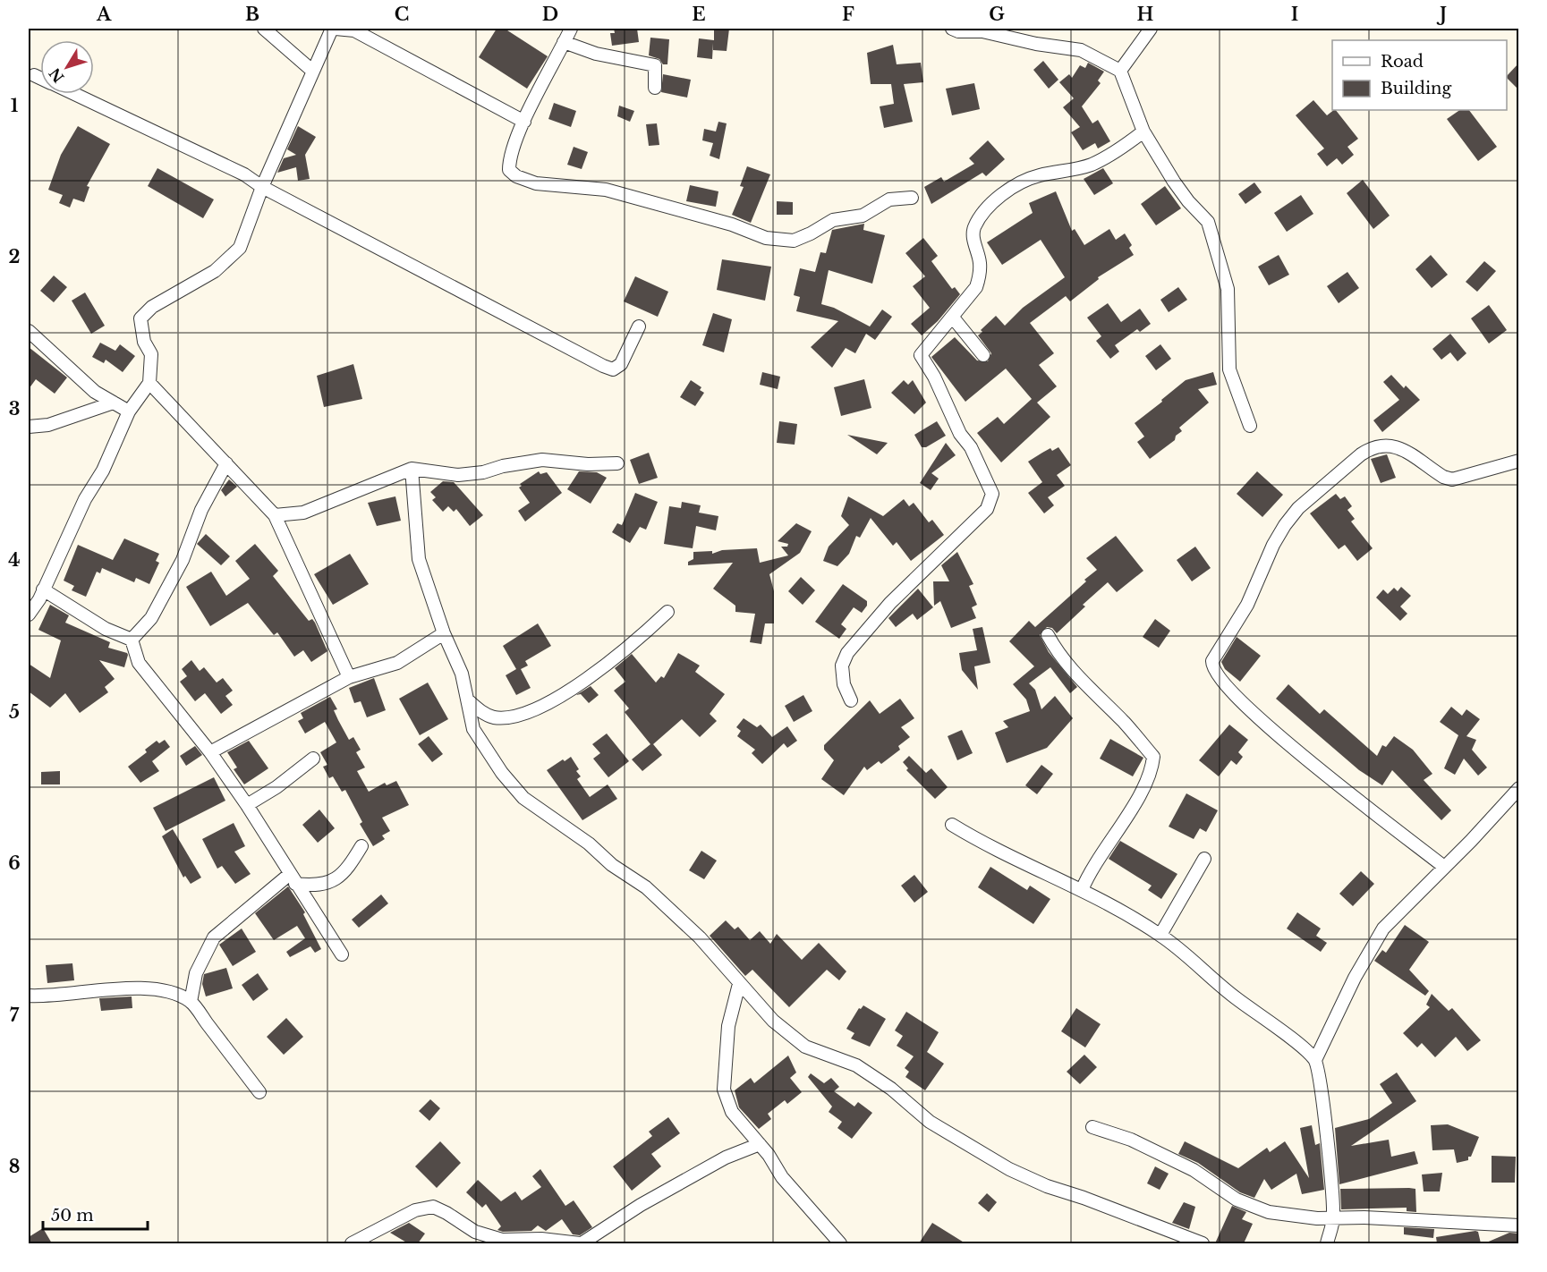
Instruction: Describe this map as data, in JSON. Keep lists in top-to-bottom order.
{
  "legend": ["Road", "Building"],
  "scale_bar": "50 m",
  "north": "bottom left",
  "grid": {
    "columns": [
      "A",
      "B",
      "C",
      "D",
      "E",
      "F",
      "G",
      "H",
      "I",
      "J"
    ],
    "rows": [
      "1",
      "2",
      "3",
      "4",
      "5",
      "6",
      "7",
      "8"
    ]
  }
}
